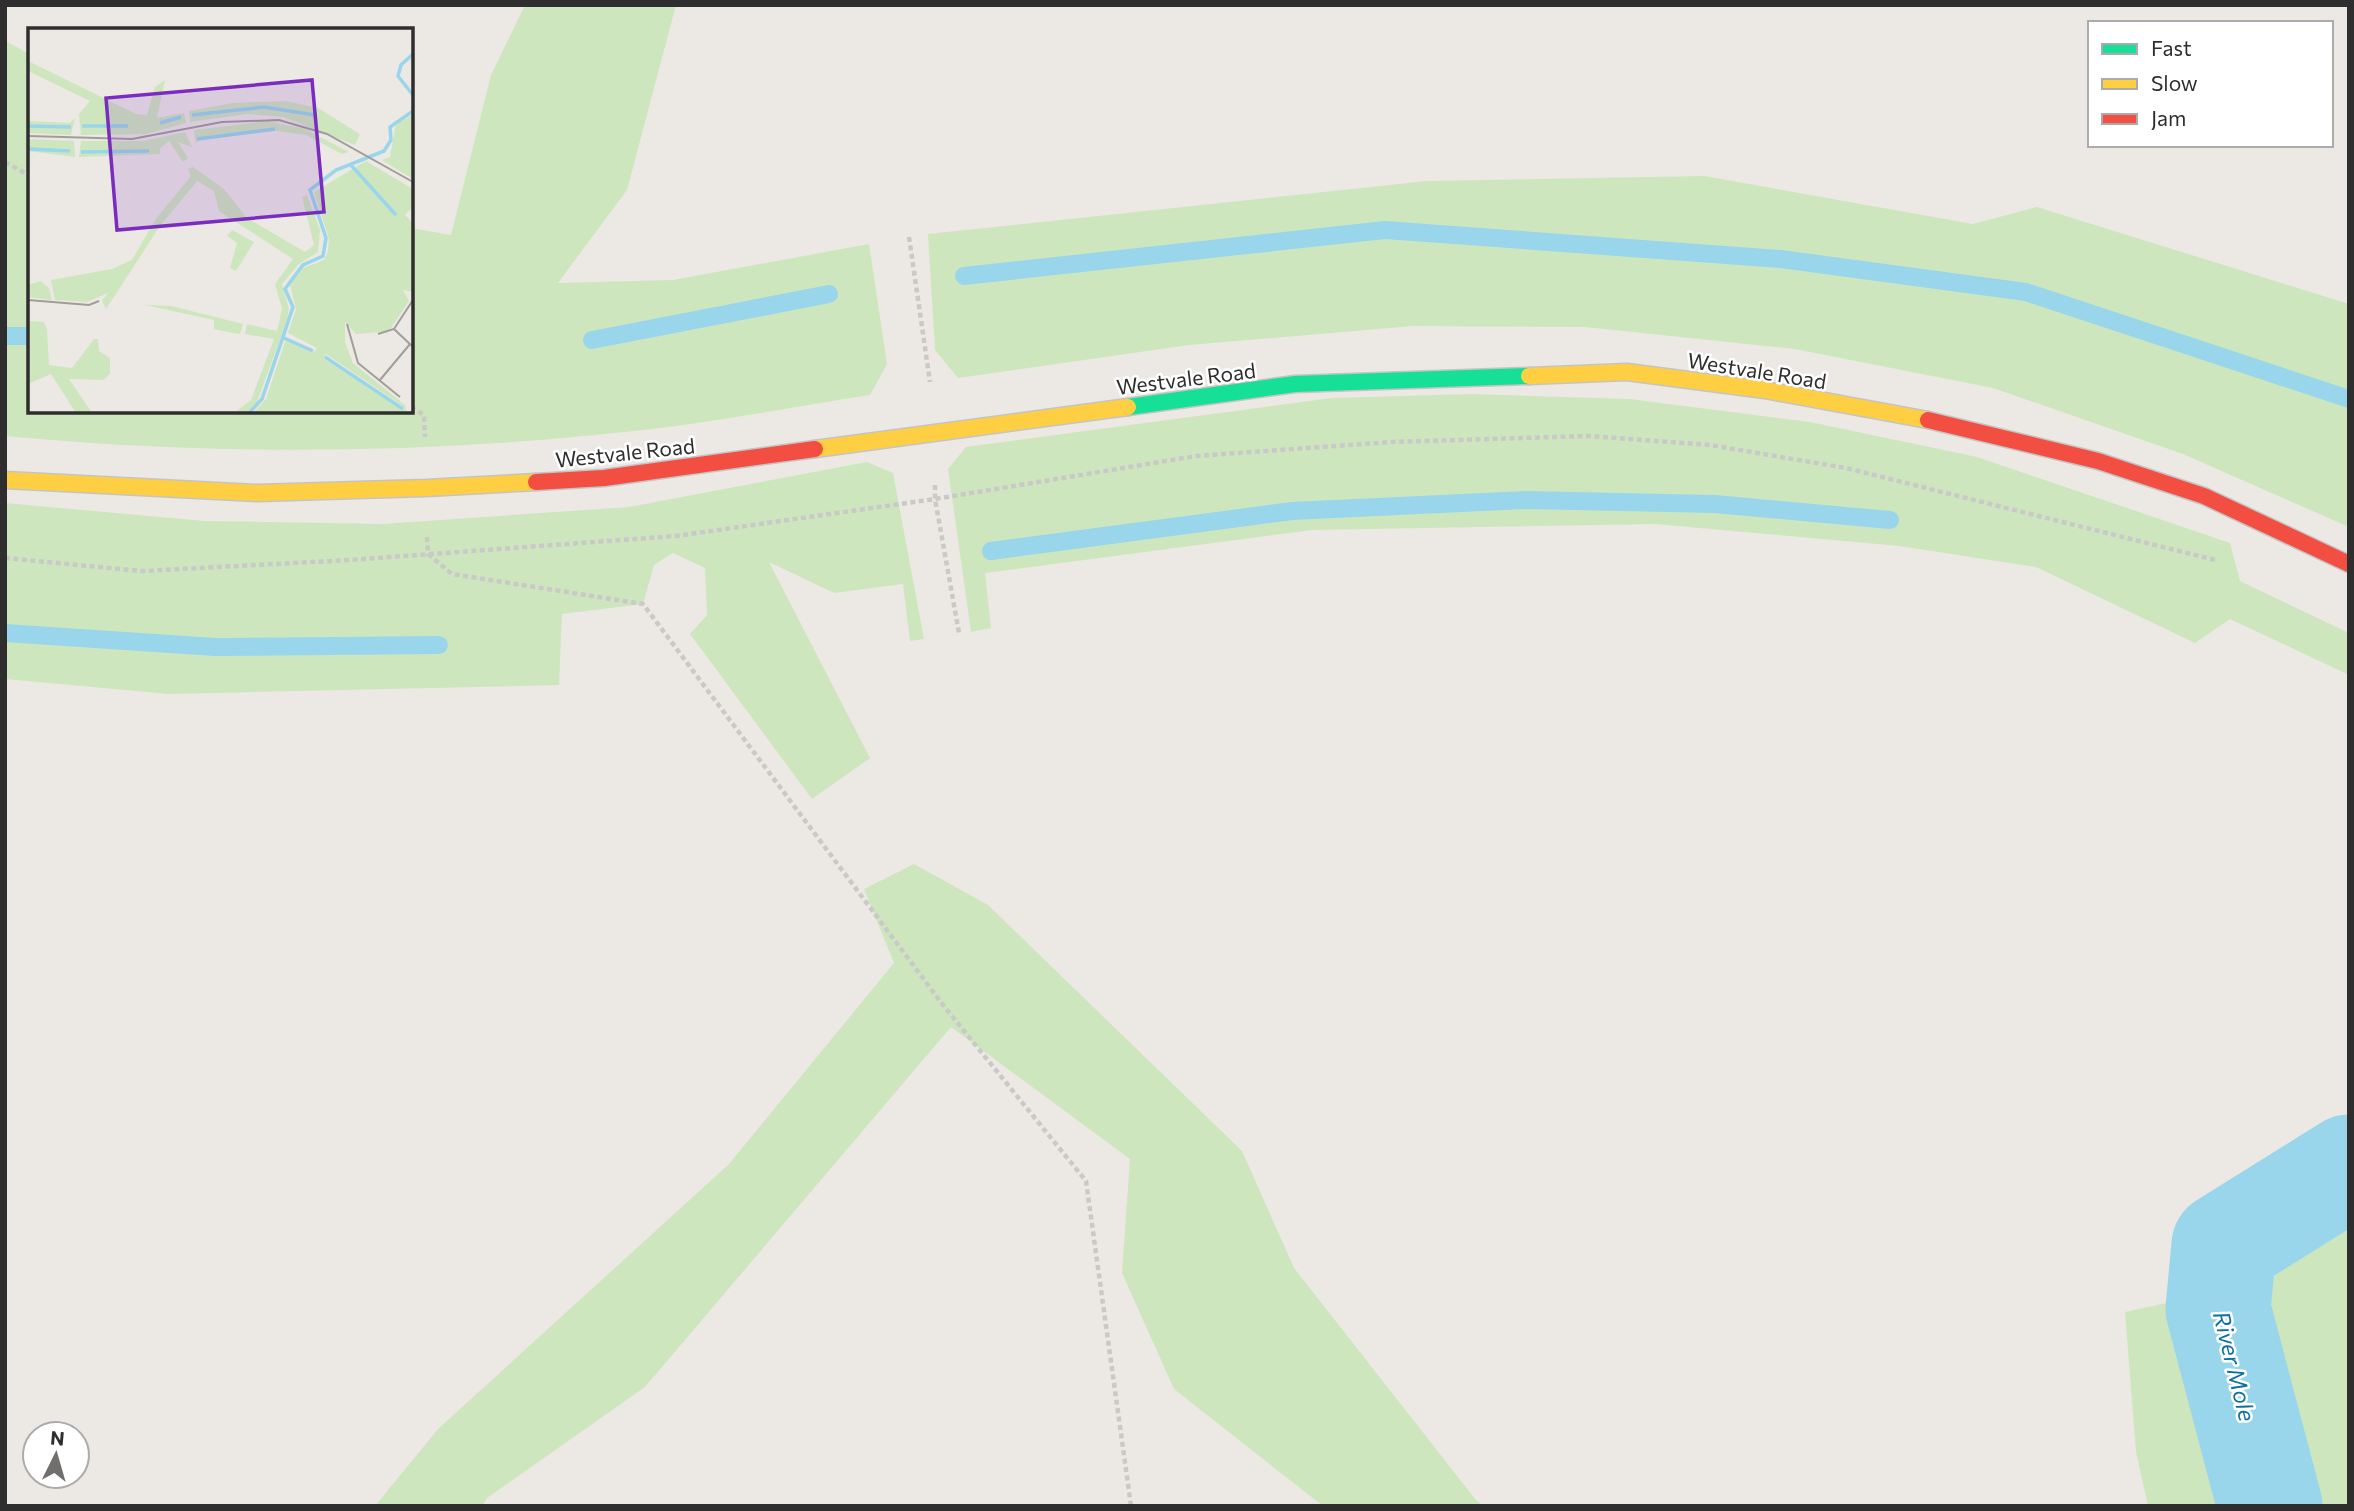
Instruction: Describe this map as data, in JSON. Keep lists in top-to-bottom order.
{
  "streets": {
    "street": ["Westvale Road"]
  },
  "water": ["River Mole"],
  "legend": ["Fast", "Slow", "Jam"],
  "north": "top"
}
